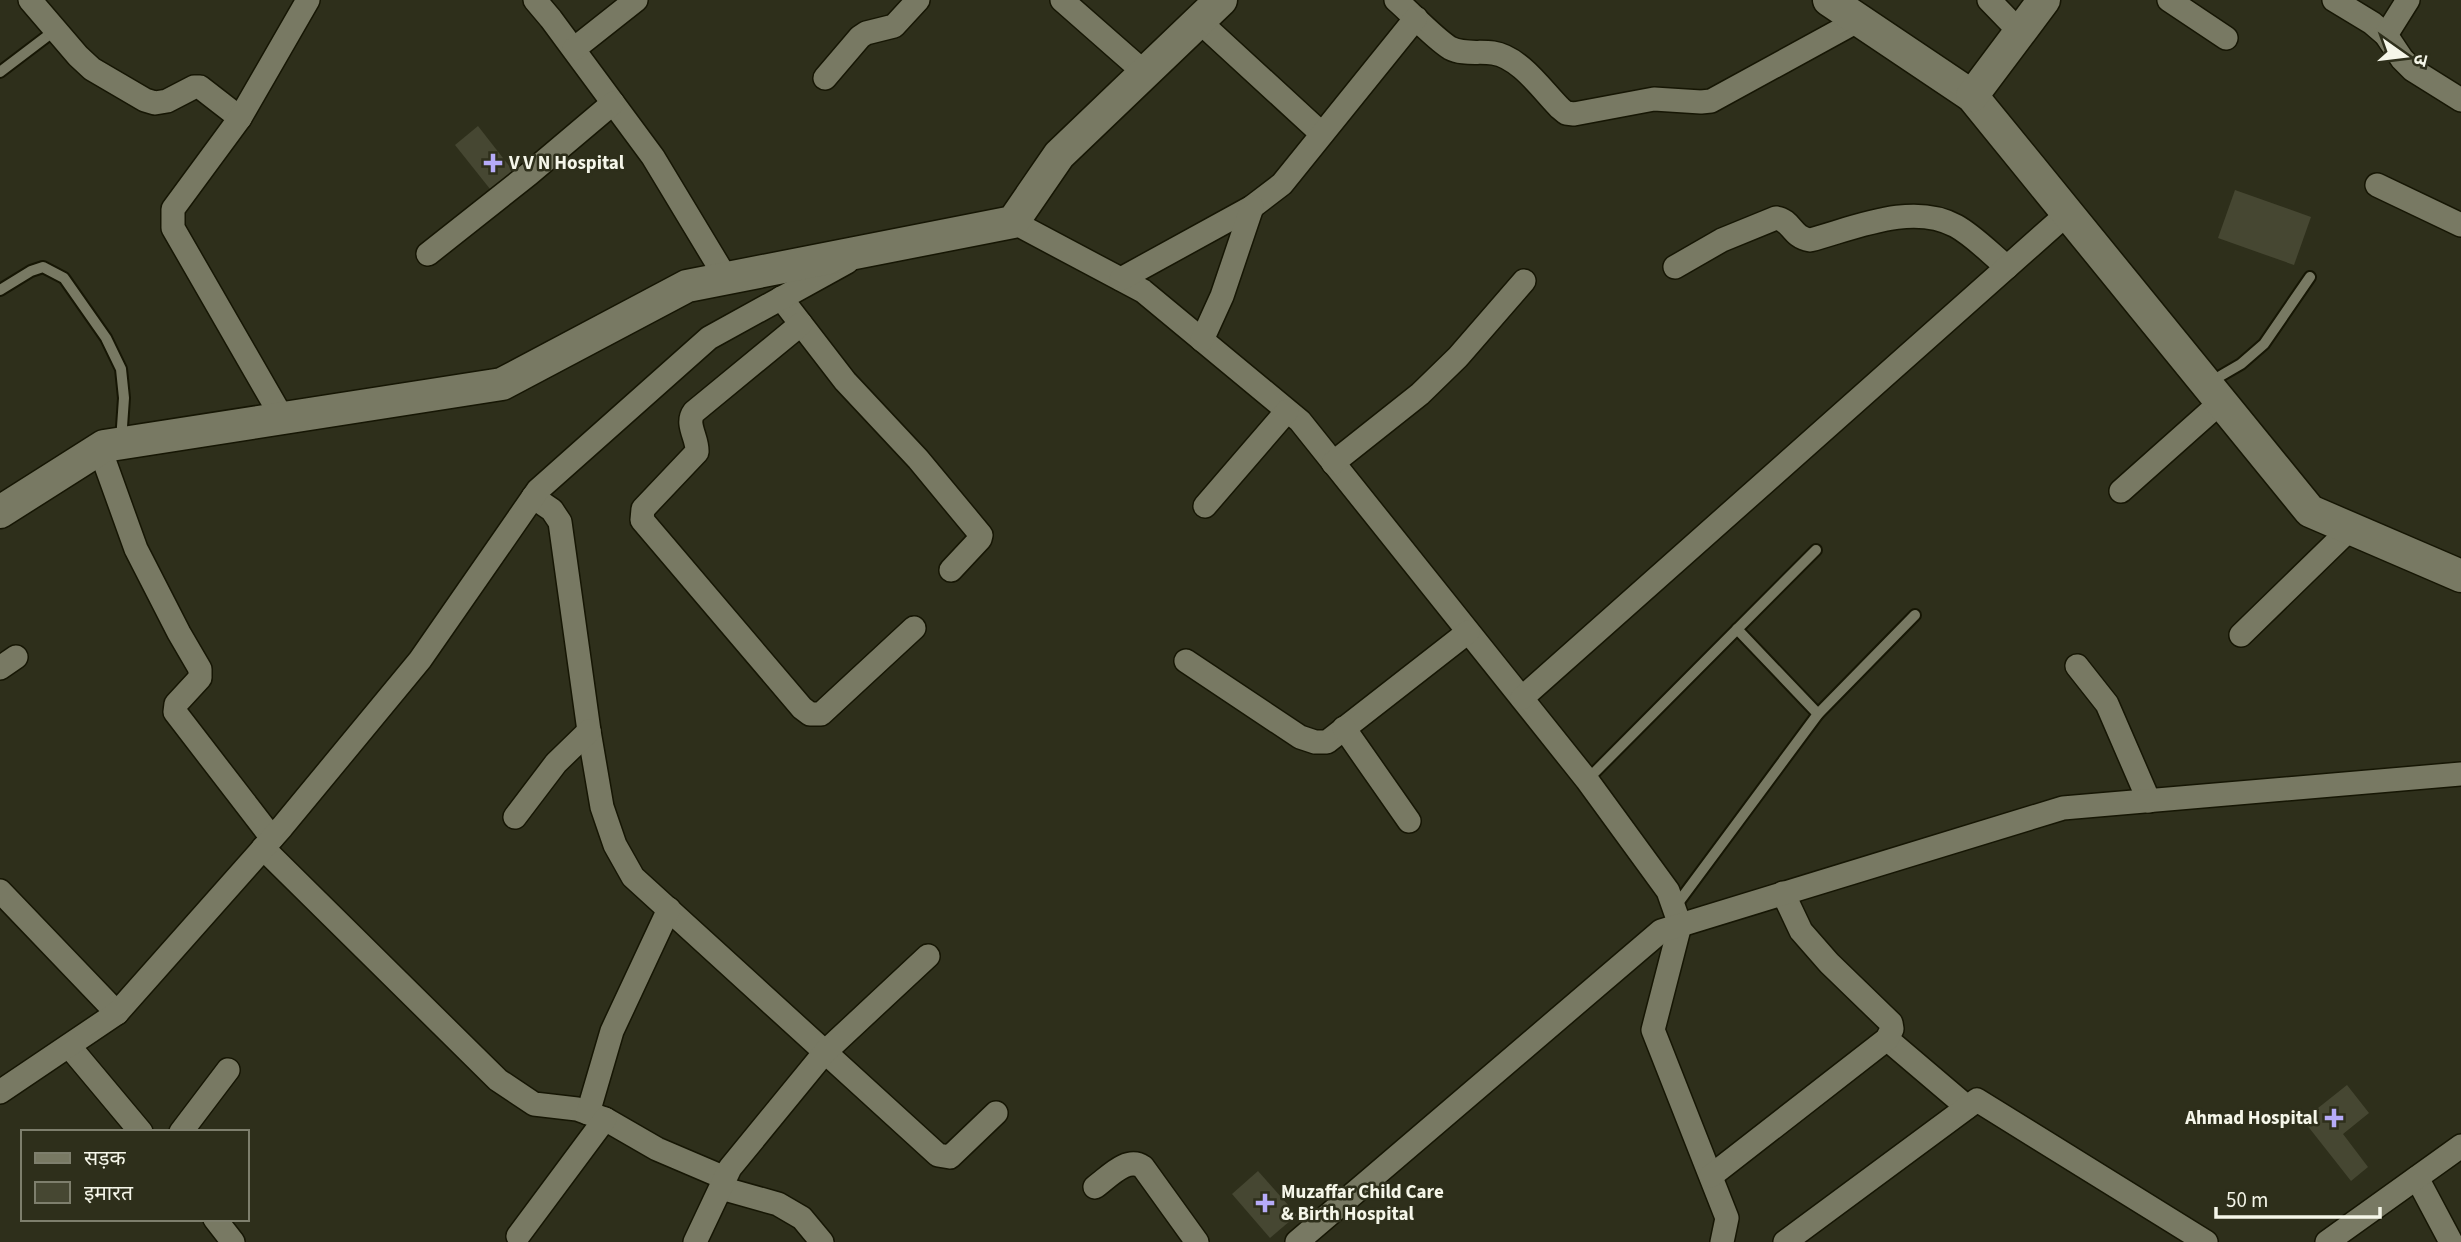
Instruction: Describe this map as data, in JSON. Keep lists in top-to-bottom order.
{
  "places": {
    "health": ["V V N Hospital", "Ahmad Hospital", "Muzaffar Child Care & Birth Hospital"]
  },
  "legend": ["सड़क", "इमारत"],
  "scale_bar": "50 m",
  "north": "right"
}
